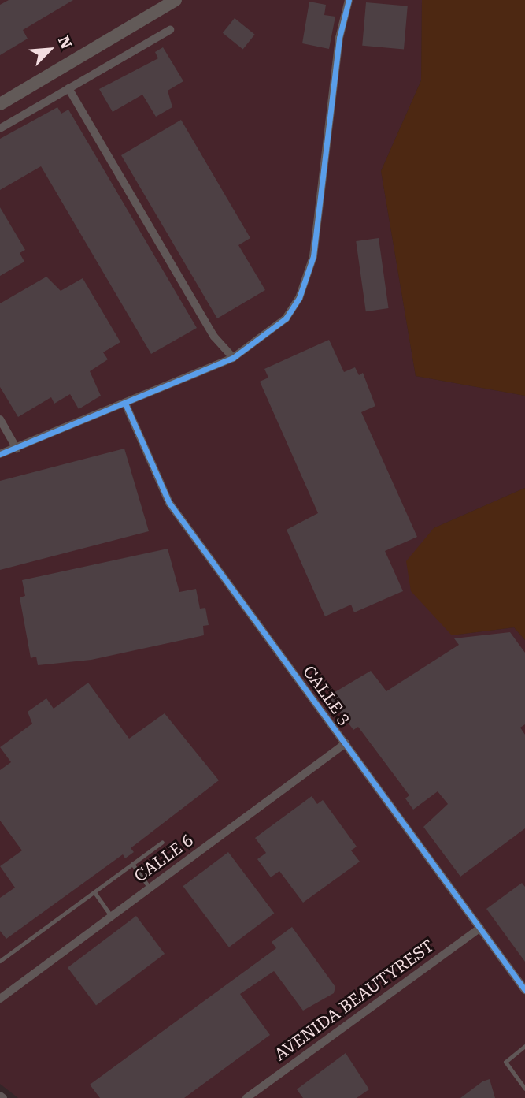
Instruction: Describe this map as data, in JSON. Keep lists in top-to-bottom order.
{
  "streets": {
    "street": ["CALLE 3", "CALLE 6", "AVENIDA BEAUTYREST"]
  },
  "crossings": [
    ["CALLE 3", "CALLE 6"],
    ["CALLE 3", "AVENIDA BEAUTYREST"]
  ],
  "north": "top right"
}
